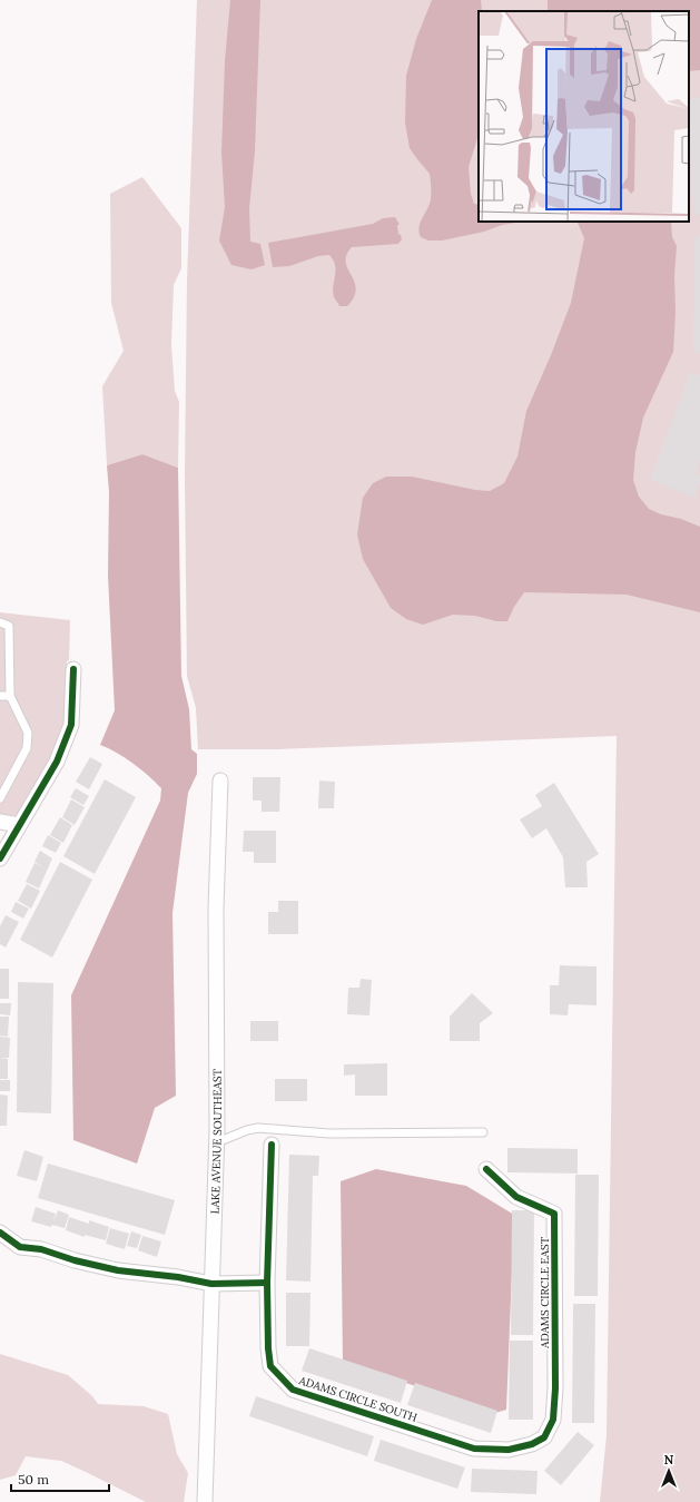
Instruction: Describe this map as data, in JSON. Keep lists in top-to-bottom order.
{
  "streets": {
    "street": ["LAKE AVENUE SOUTHEAST", "ADAMS CIRCLE EAST", "ADAMS CIRCLE SOUTH"]
  },
  "crossings": [
    ["ADAMS CIRCLE EAST", "ADAMS CIRCLE SOUTH"]
  ],
  "scale_bar": "50 m",
  "north": "top"
}
